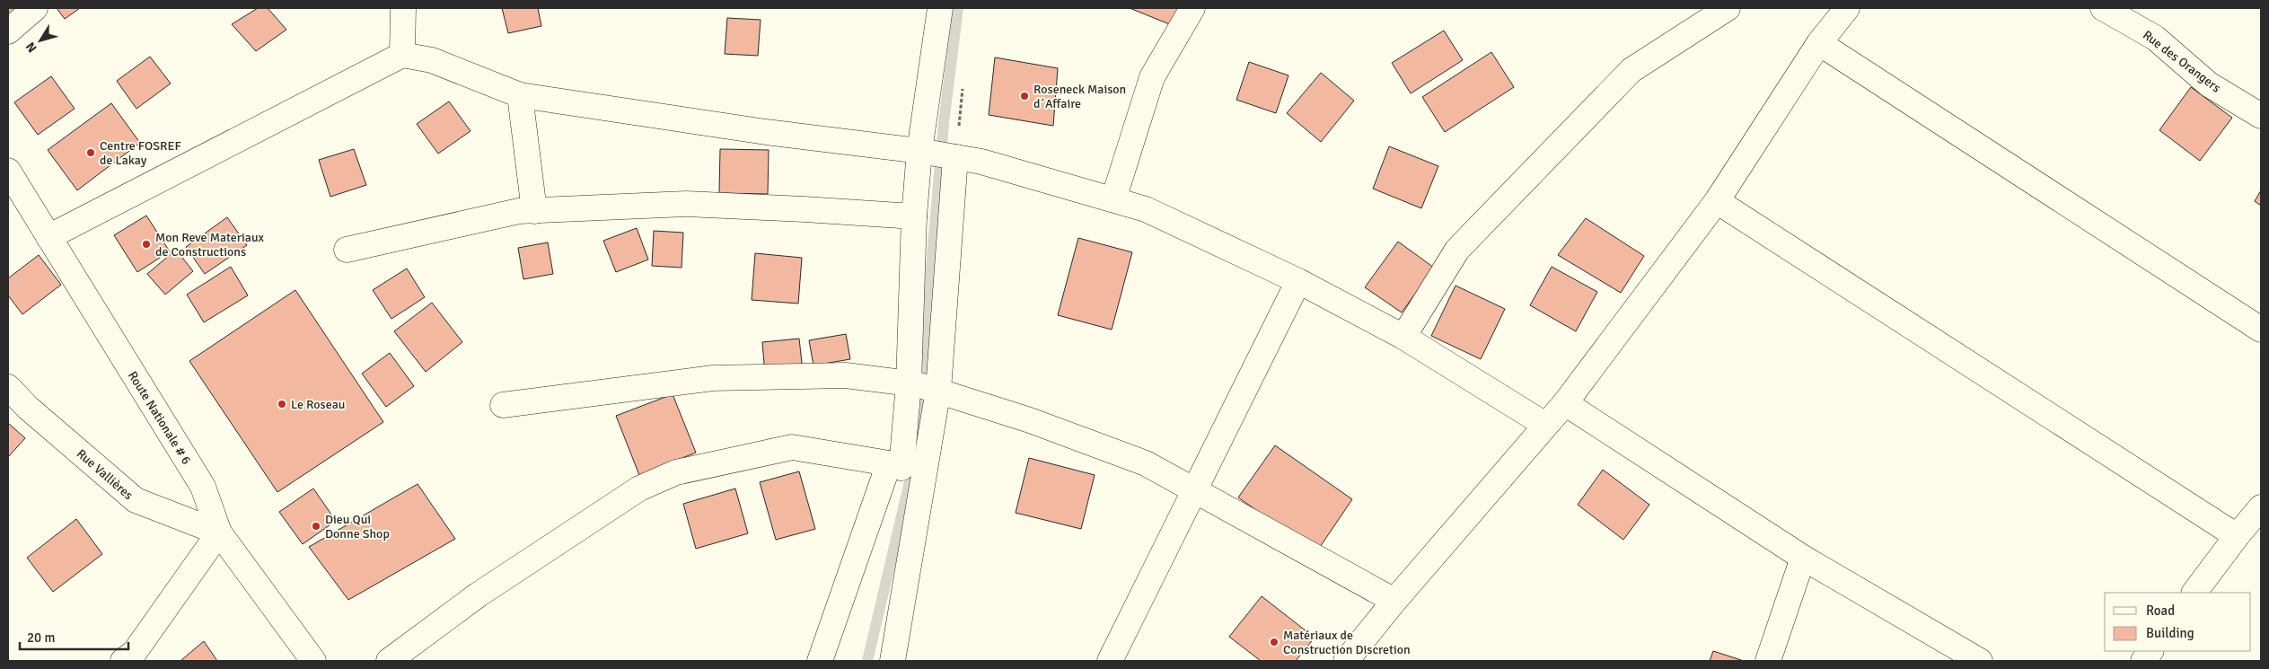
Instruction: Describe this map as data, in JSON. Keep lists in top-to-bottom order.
{
  "streets": {
    "street": ["Rue des Orangers", "Route Nationale # 6", "Rue Vallières"]
  },
  "crossings": [
    ["Route Nationale # 6", "Rue Vallières"]
  ],
  "places": [
    "Roseneck Maison d´Affaire",
    "Centre FOSREF de Lakay",
    "Mon Reve Materiaux de Constructions",
    "Le Roseau",
    "Dieu Qui Donne Shop",
    "Matériaux de Construction Discretion"
  ],
  "legend": ["Road", "Building"],
  "scale_bar": "20 m",
  "north": "bottom left"
}
